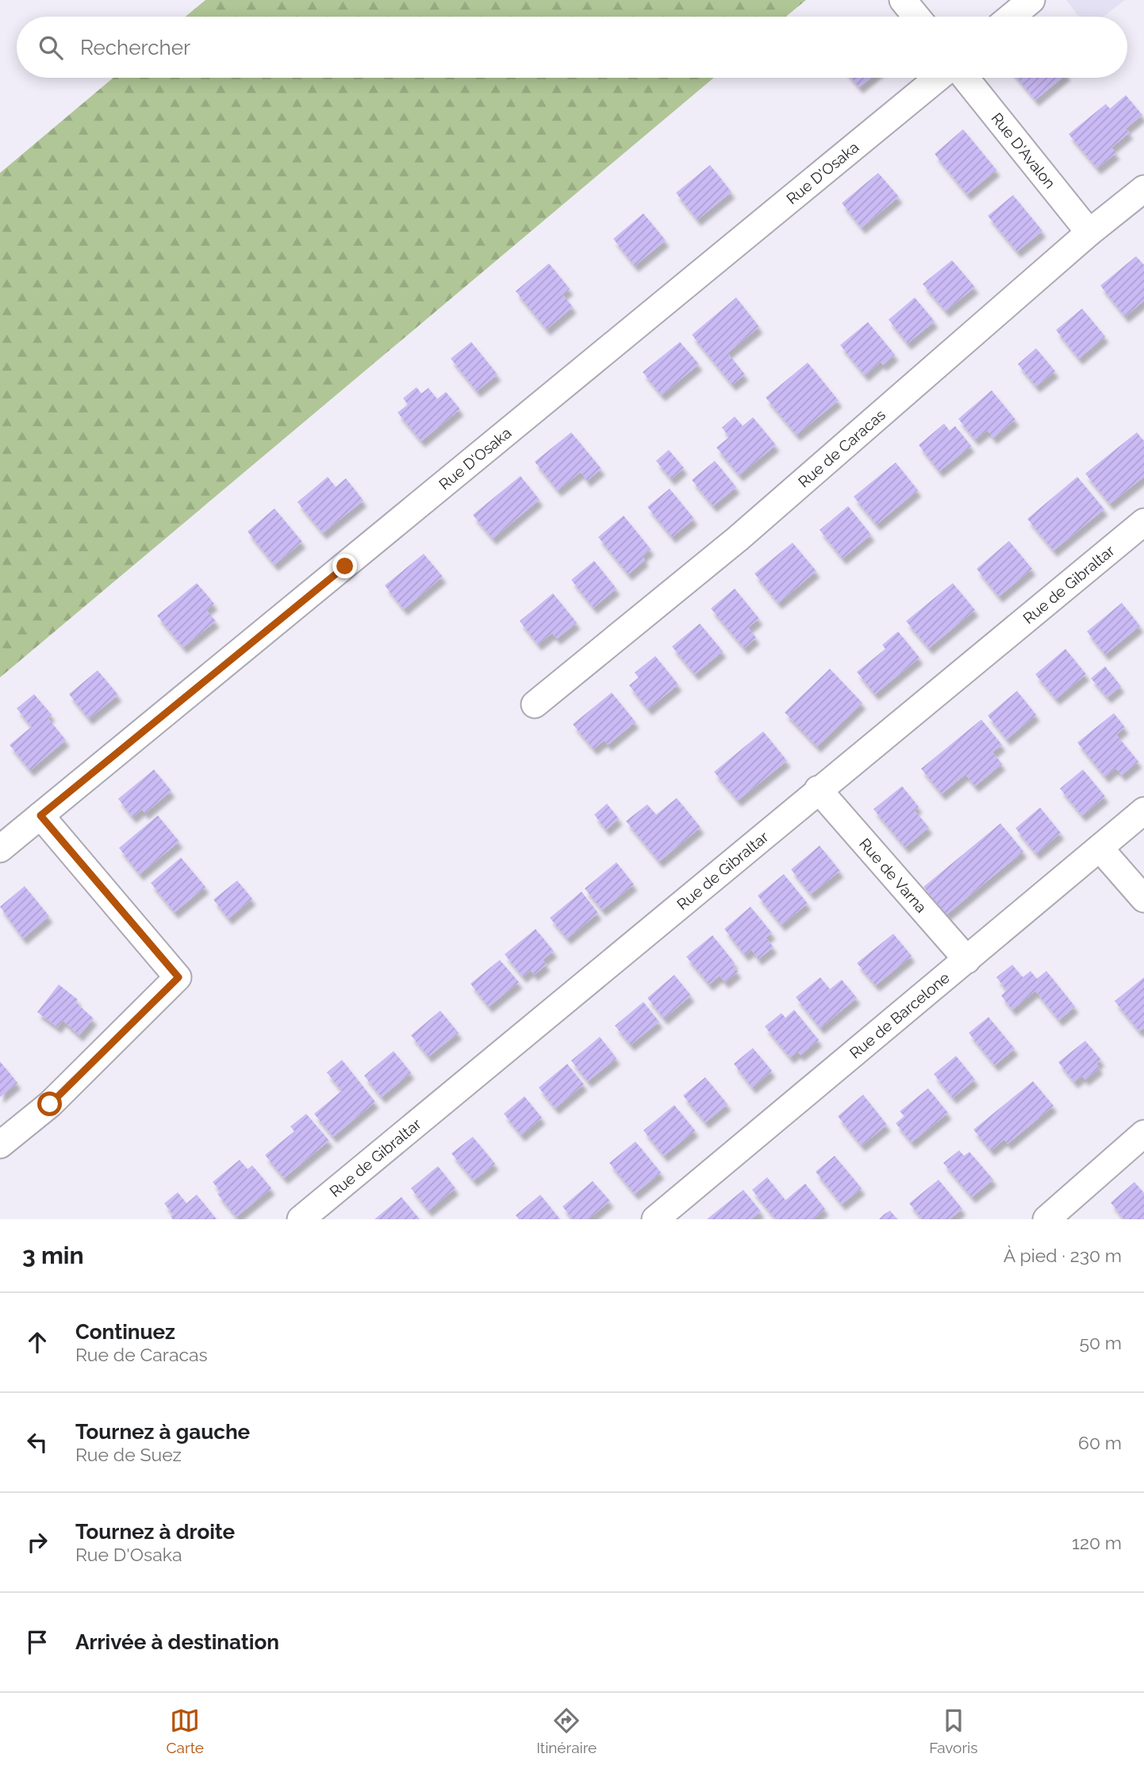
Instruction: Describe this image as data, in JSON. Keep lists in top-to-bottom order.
{
  "streets": {
    "street": [
      "Rue D'Avalon",
      "Rue D'Osaka",
      "Rue de Caracas",
      "Rue de Gibraltar",
      "Rue de Varna",
      "Rue de Barcelone"
    ]
  },
  "crossings": [
    ["Rue D'Avalon", "Rue de Caracas"],
    ["Rue de Gibraltar", "Rue de Varna"],
    ["Rue de Varna", "Rue de Barcelone"]
  ],
  "page": {
    "search": "Rechercher",
    "heading": ["3 min", "À pied · 230 m"],
    "list": [
      ["Continuez", "Rue de Caracas", "50 m"],
      ["Tournez à gauche", "Rue de Suez", "60 m"],
      ["Tournez à droite", "Rue D'Osaka", "120 m"],
      "Arrivée à destination"
    ],
    "nav": ["Carte", "Itinéraire", "Favoris"]
  }
}
